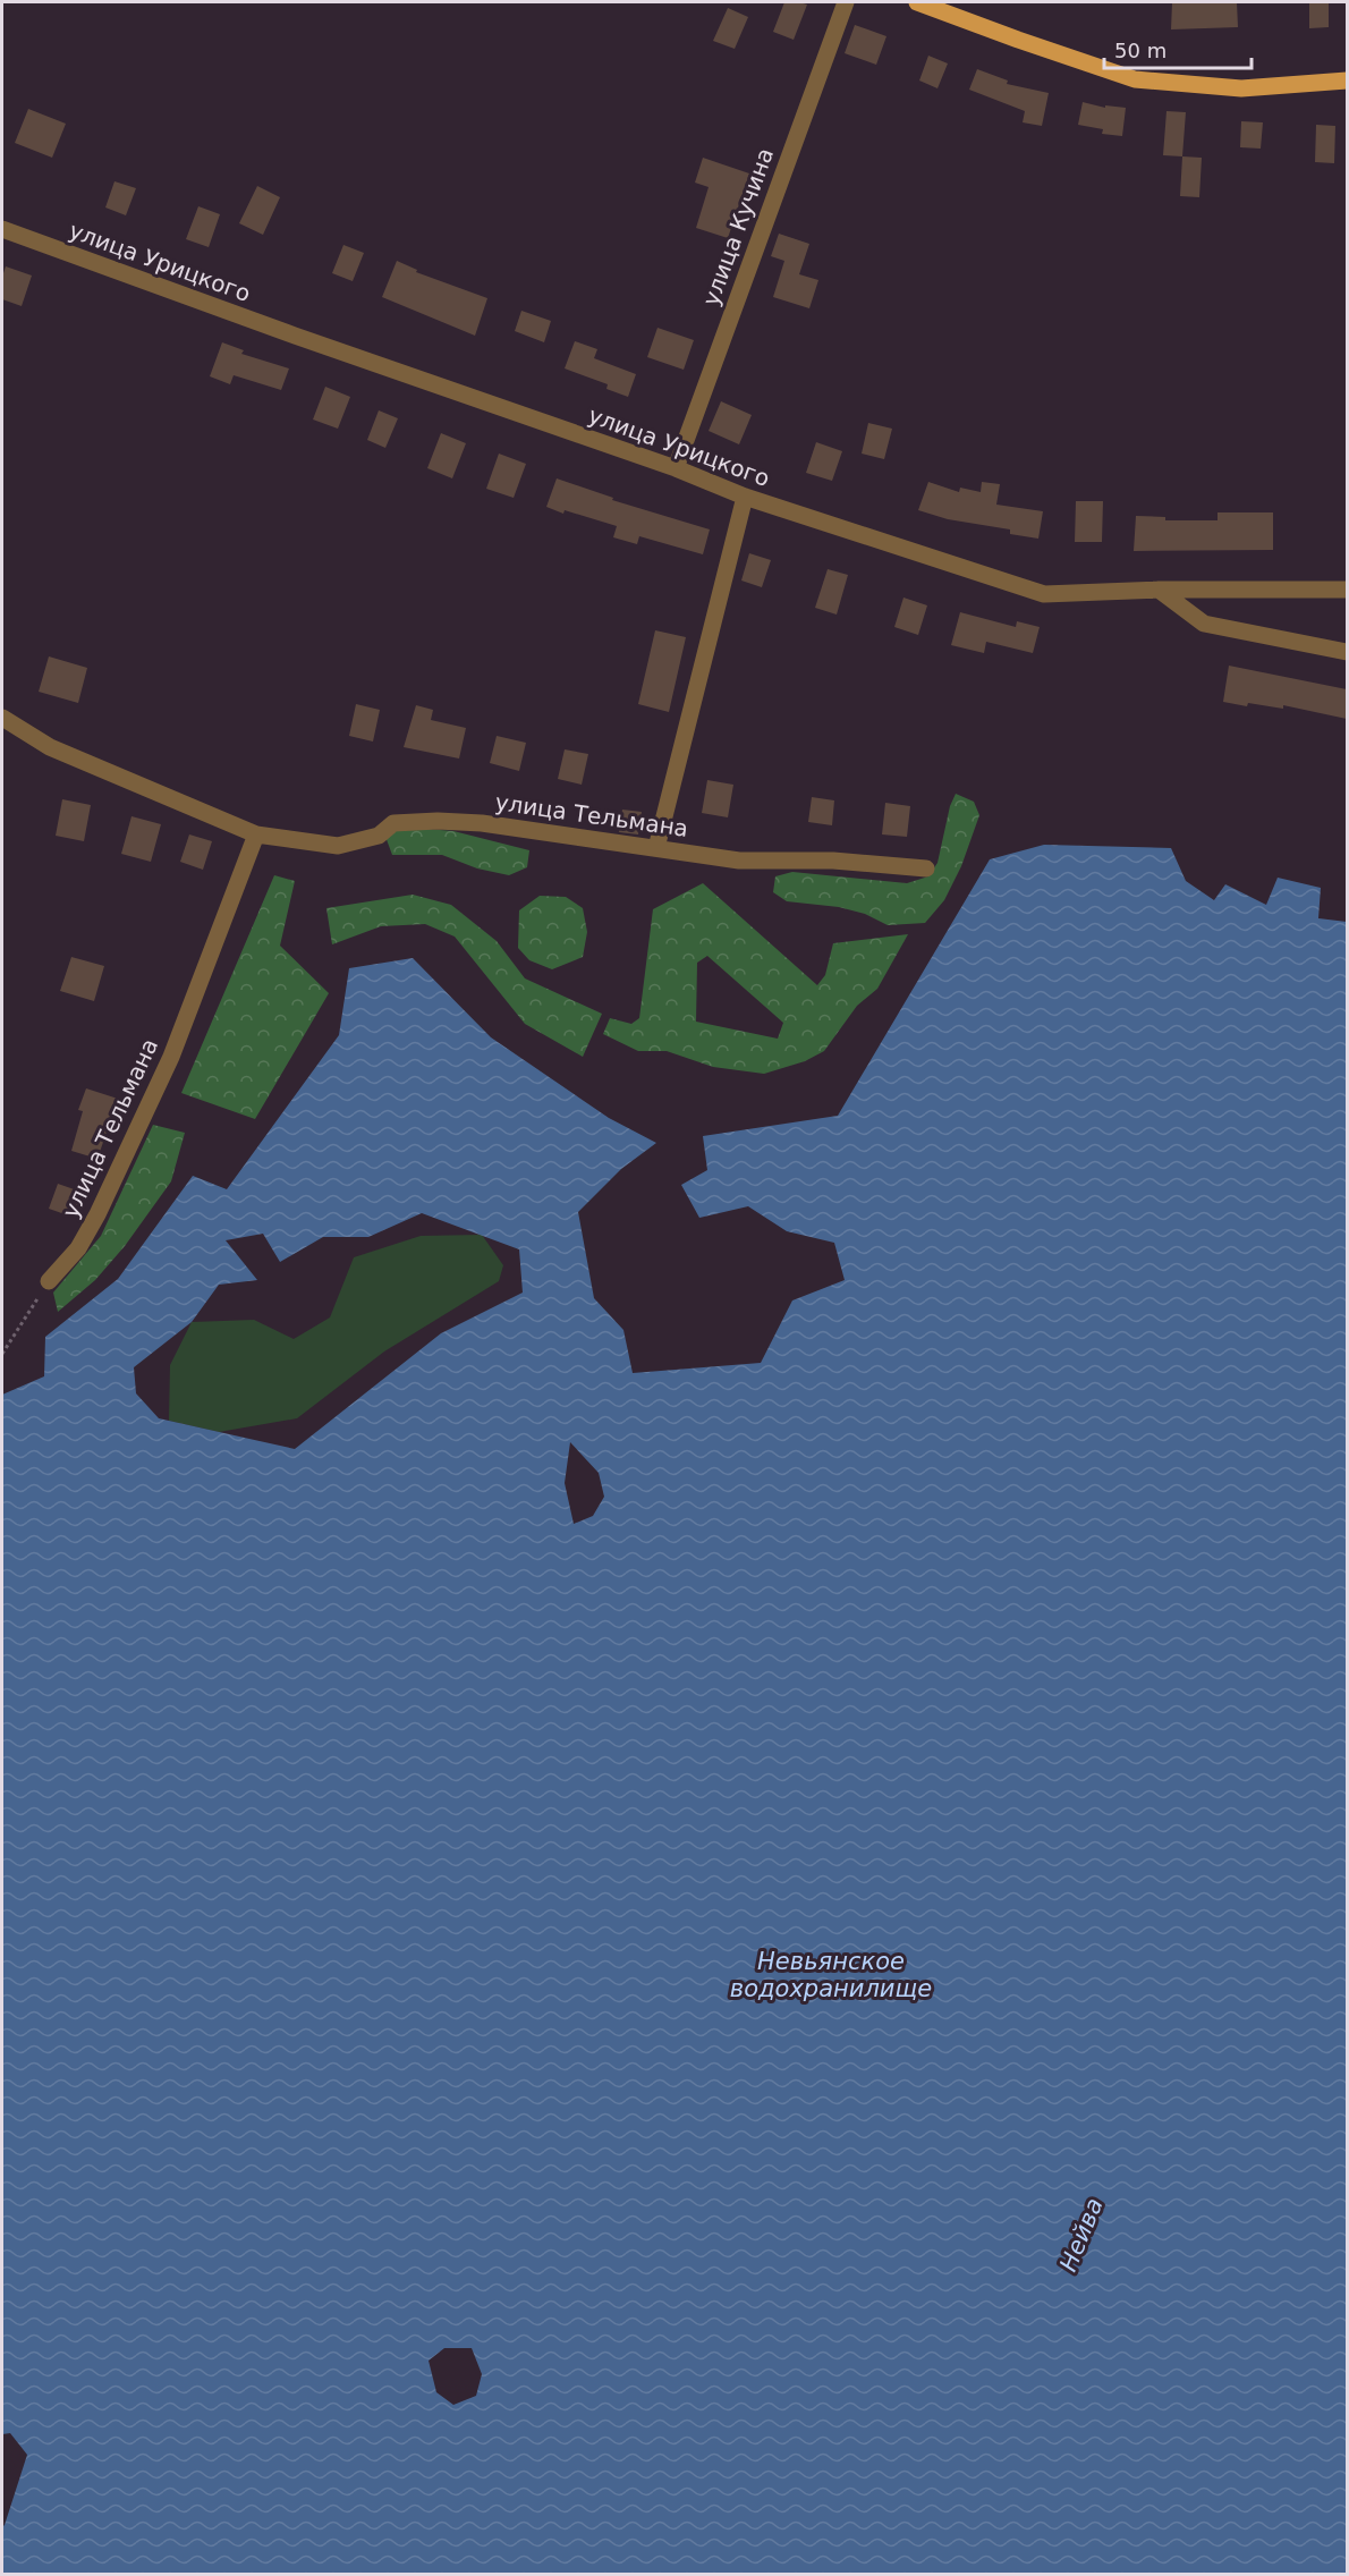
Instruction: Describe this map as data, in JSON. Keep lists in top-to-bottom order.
{
  "streets": {
    "street": ["улица Кучина", "улица Урицкого", "улица Тельмана"]
  },
  "crossings": [
    ["улица Кучина", "улица Урицкого"]
  ],
  "water": ["Невьянское водохранилище", "Нейва"],
  "scale_bar": "50 m"
}
